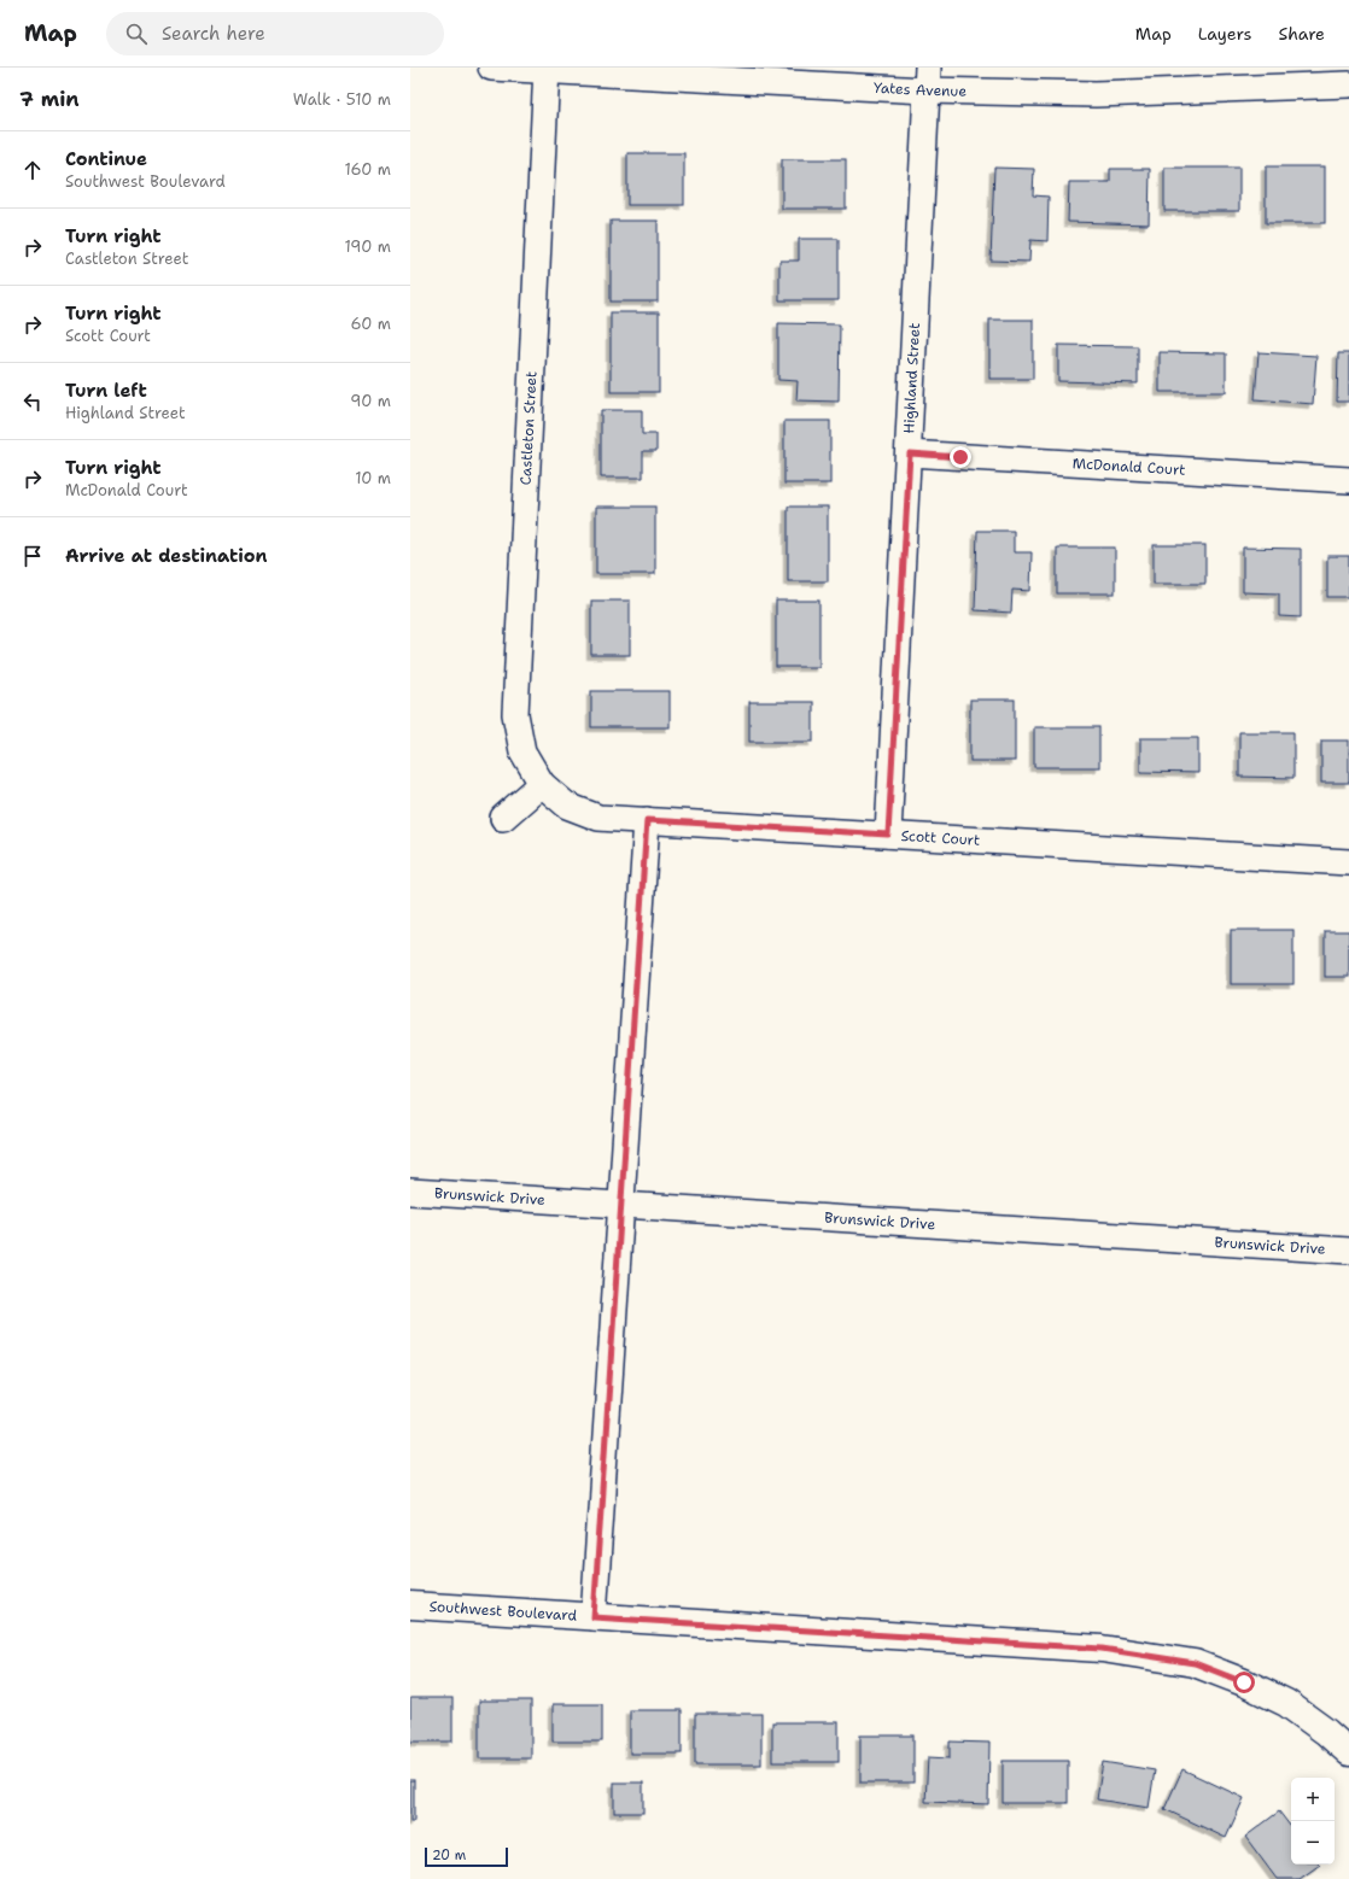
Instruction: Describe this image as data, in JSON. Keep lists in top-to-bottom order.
{
  "streets": {
    "street": [
      "Yates Avenue",
      "Highland Street",
      "Castleton Street",
      "McDonald Court",
      "Scott Court",
      "Brunswick Drive",
      "Southwest Boulevard"
    ]
  },
  "crossings": [
    ["Yates Avenue", "Highland Street"],
    ["Yates Avenue", "Castleton Street"],
    ["Highland Street", "McDonald Court"],
    ["Highland Street", "Scott Court"],
    ["Castleton Street", "Scott Court"]
  ],
  "scale_bar": "20 m",
  "page": {
    "header": "Map",
    "search": "Search here",
    "nav": ["Map", "Layers", "Share"],
    "heading": ["7 min", "Walk · 510 m"],
    "list": [
      ["Continue", "Southwest Boulevard", "160 m"],
      ["Turn right", "Castleton Street", "190 m"],
      ["Turn right", "Scott Court", "60 m"],
      ["Turn left", "Highland Street", "90 m"],
      ["Turn right", "McDonald Court", "10 m"],
      "Arrive at destination"
    ],
    "map_buttons": ["+", "−"],
    "scale": "20 m"
  }
}
